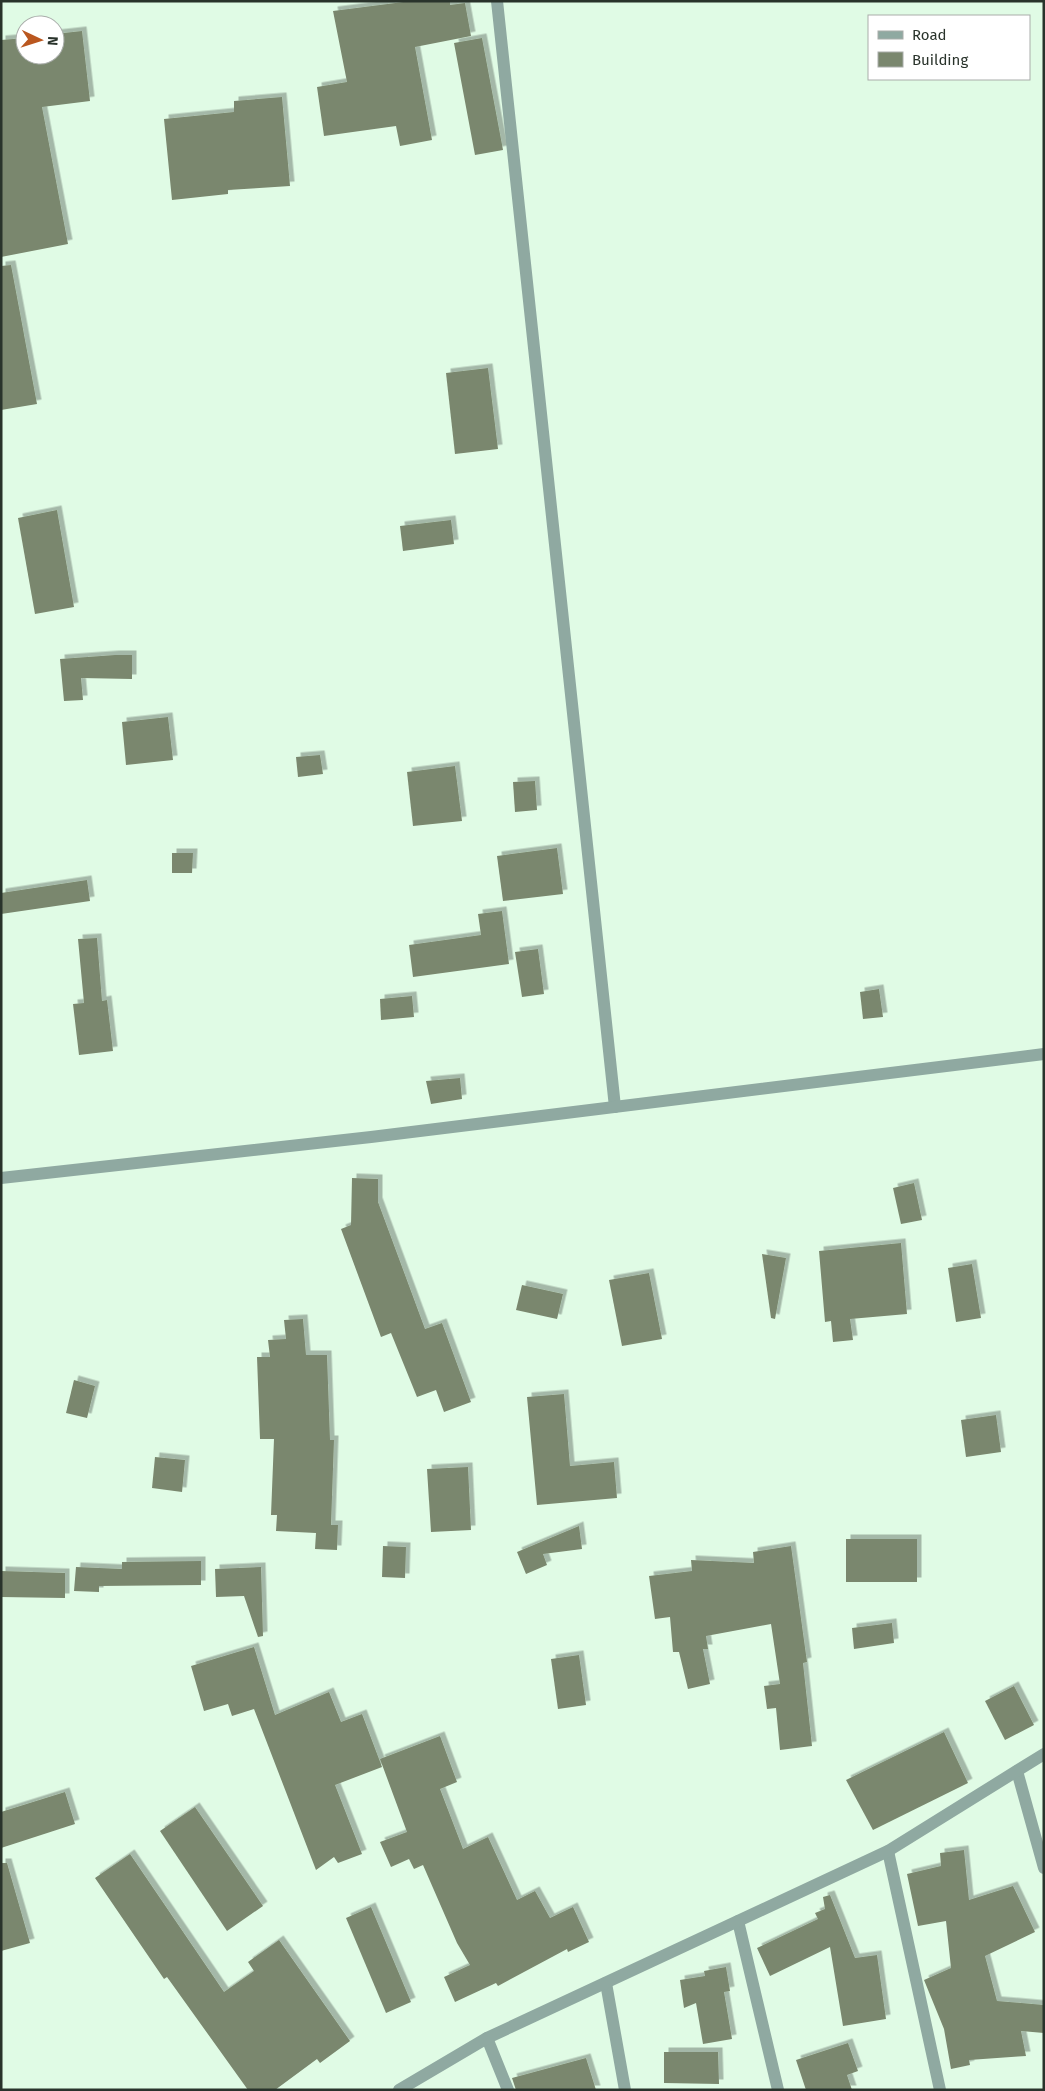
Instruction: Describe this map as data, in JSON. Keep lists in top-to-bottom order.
{
  "legend": ["Road", "Building"],
  "north": "right"
}
